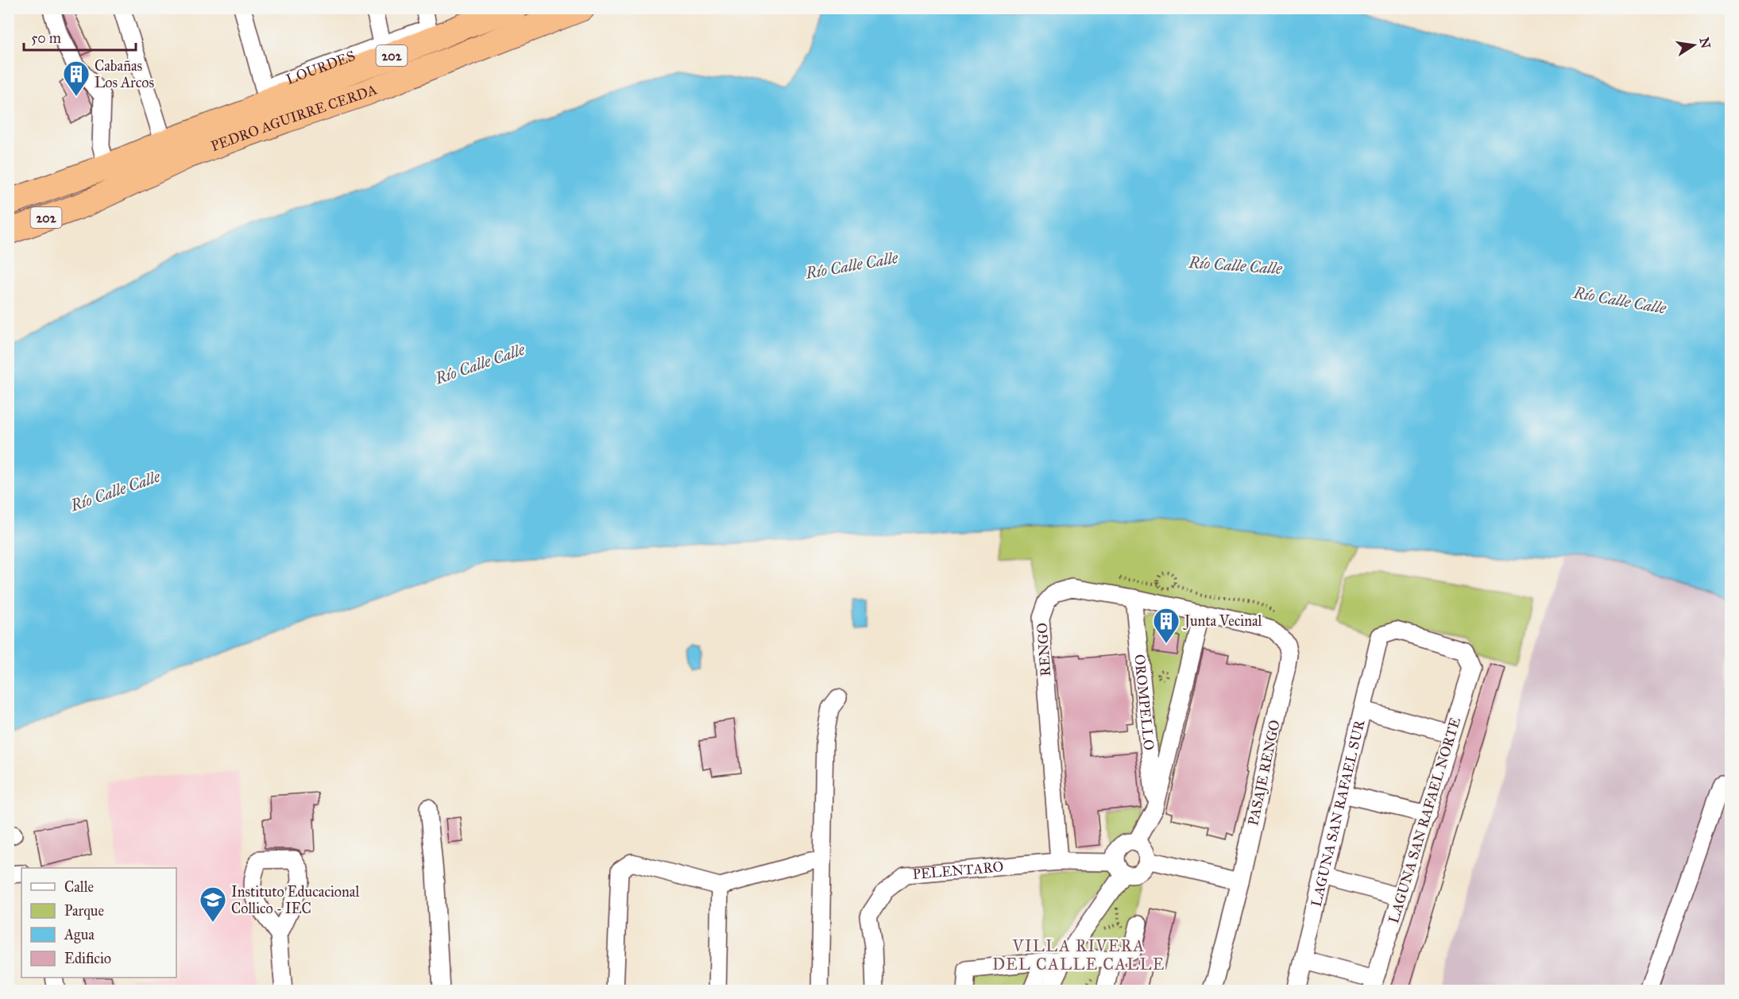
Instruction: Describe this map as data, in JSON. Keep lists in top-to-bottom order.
{
  "streets": {
    "highway": ["202", "PEDRO AGUIRRE CERDA"],
    "street": [
      "LOURDES",
      "RENGO",
      "OROMPELLO",
      "PASAJE RENGO",
      "LAGUNA SAN RAFAEL SUR",
      "LAGUNA SAN RAFAEL NORTE",
      "PELENTARO"
    ]
  },
  "crossings": [
    ["LOURDES", "PEDRO AGUIRRE CERDA"],
    ["RENGO", "OROMPELLO"],
    ["RENGO", "PASAJE RENGO"],
    ["RENGO", "PELENTARO"],
    ["OROMPELLO", "PASAJE RENGO"],
    ["OROMPELLO", "PELENTARO"],
    ["LAGUNA SAN RAFAEL SUR", "LAGUNA SAN RAFAEL NORTE"]
  ],
  "districts": ["VILLA RIVERA DEL CALLE CALLE"],
  "water": ["Río Calle Calle"],
  "places": {
    "building": ["Cabañas Los Arcos", "Junta Vecinal"],
    "school or university": ["Instituto Educacional Collico - IEC"]
  },
  "legend": [
    "Calle",
    "Parque",
    "Agua",
    "Edificio"
  ],
  "scale_bar": "50 m",
  "north": "right"
}
